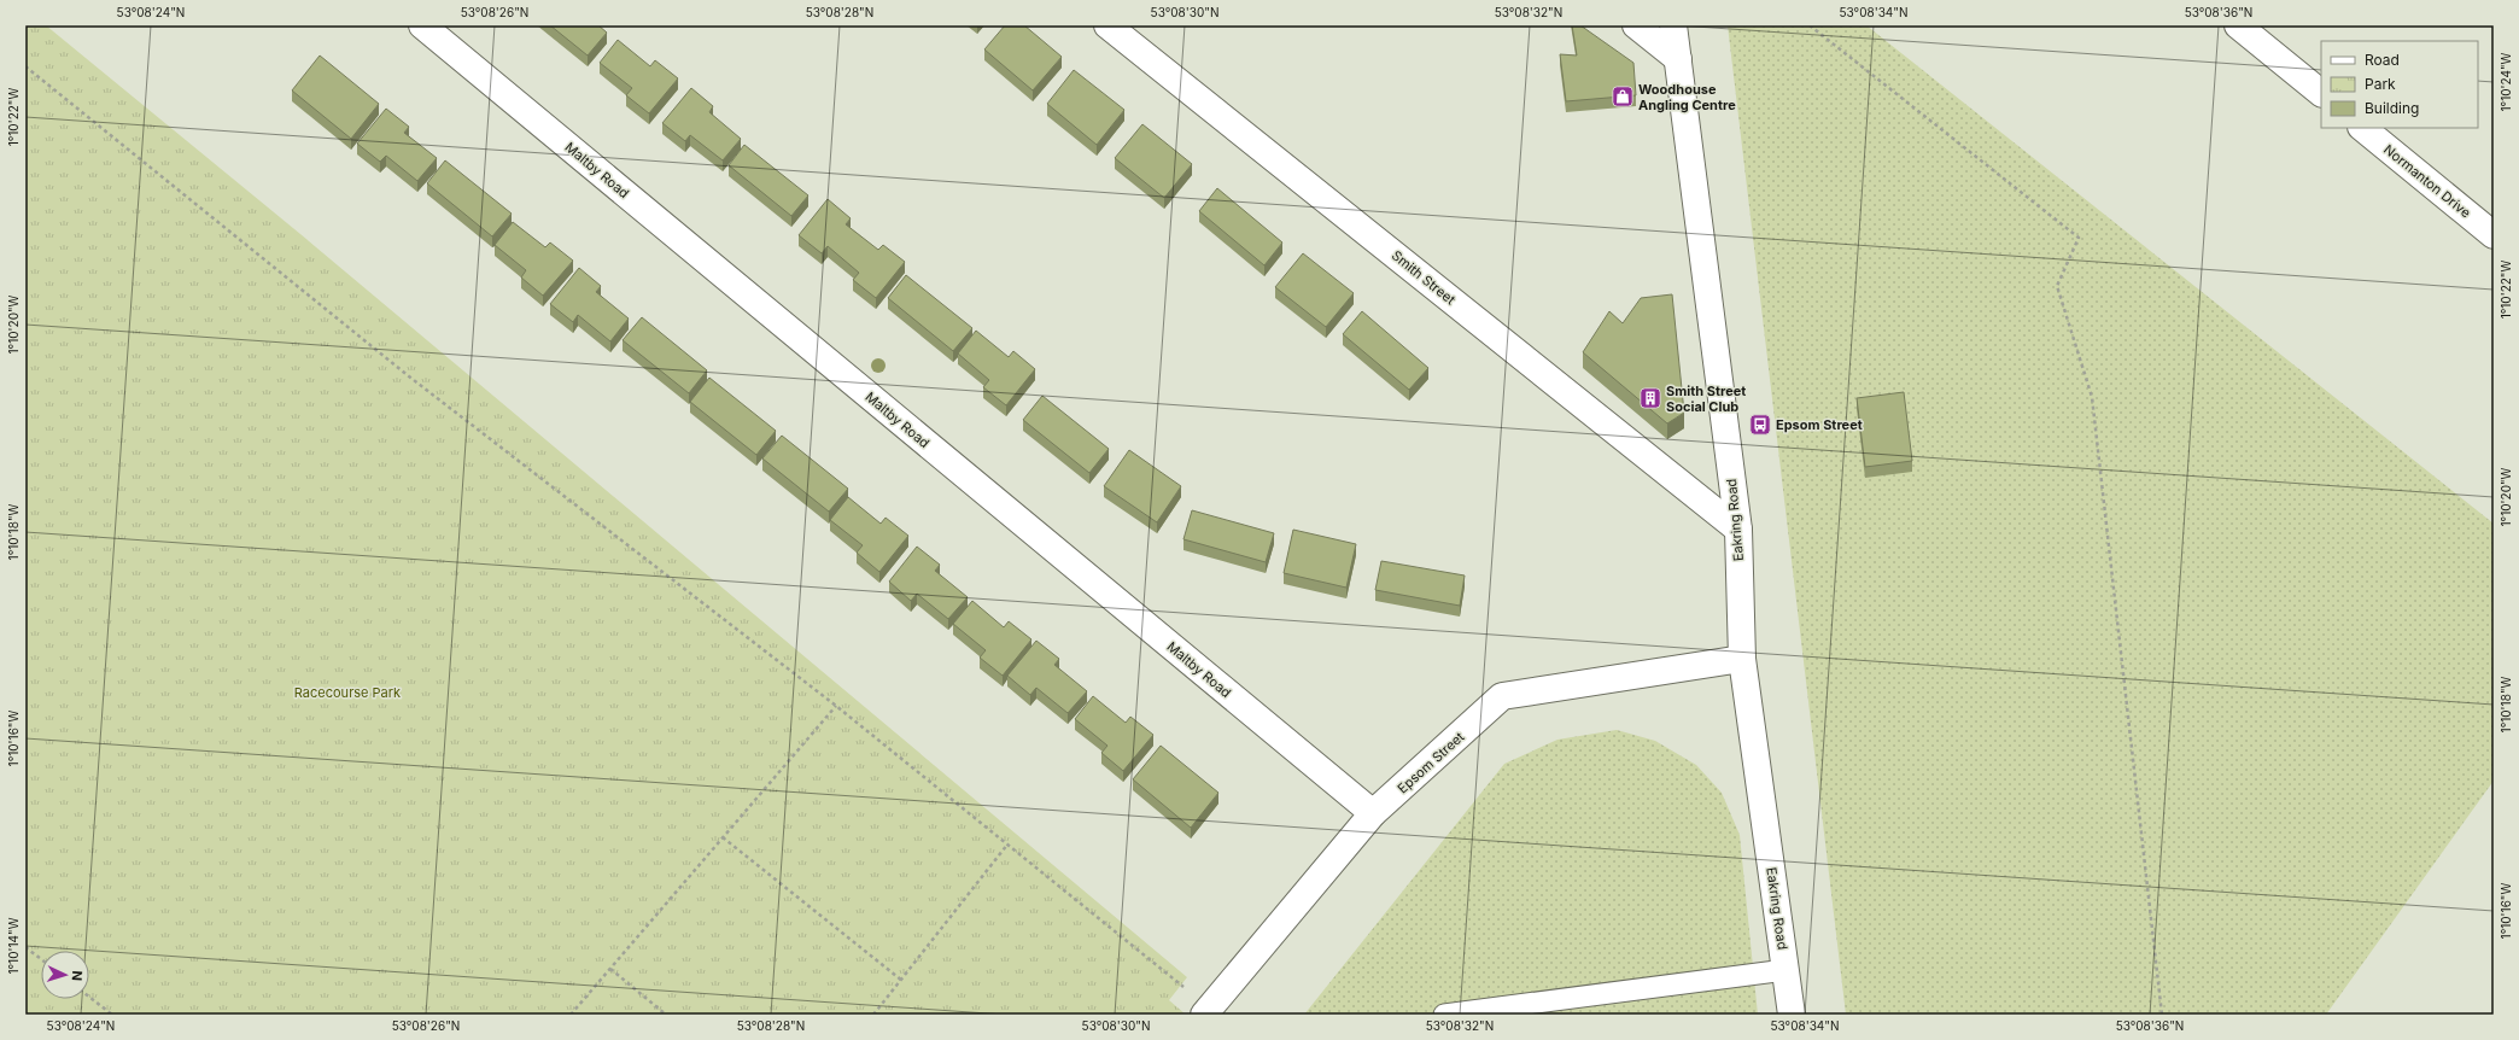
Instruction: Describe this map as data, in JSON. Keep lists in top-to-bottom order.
{
  "streets": {
    "street": [
      "Maltby Road",
      "Normanton Drive",
      "Smith Street",
      "Eakring Road",
      "Epsom Street"
    ]
  },
  "crossings": [
    ["Maltby Road", "Epsom Street"],
    ["Smith Street", "Eakring Road"],
    ["Eakring Road", "Epsom Street"]
  ],
  "parks": ["Racecourse Park"],
  "places": {
    "shop": ["Woodhouse Angling Centre"],
    "building": ["Smith Street Social Club"],
    "bus stop": ["Epsom Street"]
  },
  "legend": ["Road", "Park", "Building"],
  "north": "right",
  "coordinates": [
    "53°08'24\"N",
    "53°08'26\"N",
    "53°08'28\"N",
    "53°08'30\"N",
    "53°08'32\"N",
    "53°08'34\"N",
    "53°08'36\"N",
    "1°10'24\"W",
    "1°10'22\"W",
    "1°10'20\"W",
    "1°10'18\"W",
    "1°10'16\"W",
    "1°10'14\"W"
  ]
}
